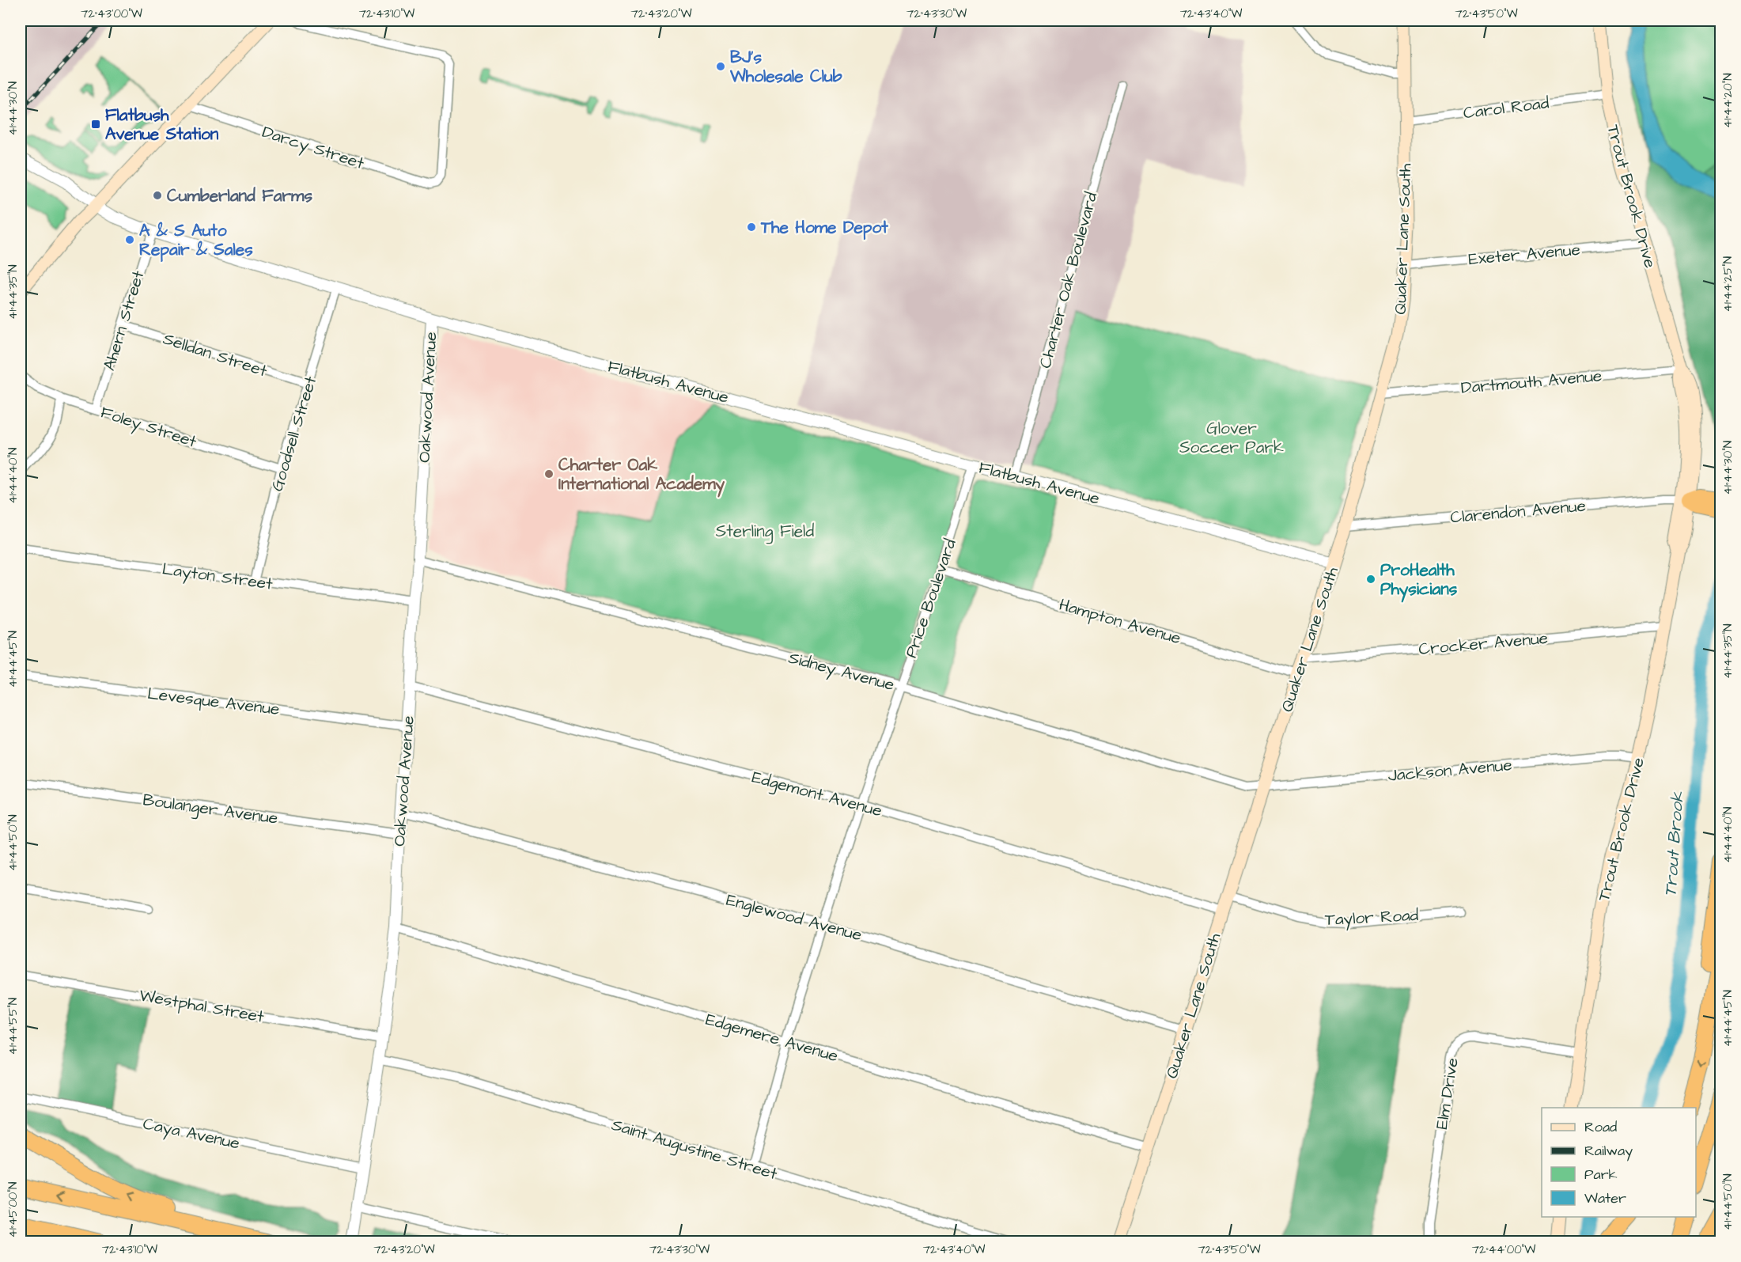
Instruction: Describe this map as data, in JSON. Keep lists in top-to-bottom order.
{
  "streets": {
    "main road": ["Trout Brook Drive", "Quaker Lane South"],
    "street": [
      "Carol Road",
      "Darcy Street",
      "Exeter Avenue",
      "Charter Oak Boulevard",
      "Ahern Street",
      "Selldan Street",
      "Flatbush Avenue",
      "Dartmouth Avenue",
      "Oakwood Avenue",
      "Foley Street",
      "Goodsell Street",
      "Clarendon Avenue",
      "Layton Street",
      "Price Boulevard",
      "Hampton Avenue",
      "Crocker Avenue",
      "Sidney Avenue",
      "Levesque Avenue",
      "Jackson Avenue",
      "Edgemont Avenue",
      "Boulanger Avenue",
      "Englewood Avenue",
      "Taylor Road",
      "Westphal Street",
      "Edgemere Avenue",
      "Elm Drive",
      "Caya Avenue",
      "Saint Augustine Street"
    ]
  },
  "crossings": [
    ["Carol Road", "Trout Brook Drive"],
    ["Carol Road", "Quaker Lane South"],
    ["Trout Brook Drive", "Exeter Avenue"],
    ["Trout Brook Drive", "Dartmouth Avenue"],
    ["Trout Brook Drive", "Clarendon Avenue"],
    ["Trout Brook Drive", "Crocker Avenue"],
    ["Trout Brook Drive", "Jackson Avenue"],
    ["Trout Brook Drive", "Elm Drive"],
    ["Quaker Lane South", "Exeter Avenue"],
    ["Quaker Lane South", "Flatbush Avenue"],
    ["Quaker Lane South", "Dartmouth Avenue"],
    ["Quaker Lane South", "Clarendon Avenue"],
    ["Quaker Lane South", "Hampton Avenue"],
    ["Quaker Lane South", "Crocker Avenue"],
    ["Quaker Lane South", "Sidney Avenue"],
    ["Quaker Lane South", "Jackson Avenue"],
    ["Quaker Lane South", "Edgemont Avenue"],
    ["Quaker Lane South", "Englewood Avenue"],
    ["Quaker Lane South", "Taylor Road"],
    ["Quaker Lane South", "Edgemere Avenue"],
    ["Charter Oak Boulevard", "Flatbush Avenue"],
    ["Ahern Street", "Selldan Street"],
    ["Ahern Street", "Flatbush Avenue"],
    ["Ahern Street", "Foley Street"],
    ["Selldan Street", "Goodsell Street"],
    ["Flatbush Avenue", "Oakwood Avenue"],
    ["Flatbush Avenue", "Goodsell Street"],
    ["Flatbush Avenue", "Price Boulevard"],
    ["Oakwood Avenue", "Layton Street"],
    ["Oakwood Avenue", "Sidney Avenue"],
    ["Oakwood Avenue", "Levesque Avenue"],
    ["Oakwood Avenue", "Edgemont Avenue"],
    ["Oakwood Avenue", "Boulanger Avenue"],
    ["Oakwood Avenue", "Englewood Avenue"],
    ["Oakwood Avenue", "Westphal Street"],
    ["Oakwood Avenue", "Edgemere Avenue"],
    ["Oakwood Avenue", "Caya Avenue"],
    ["Oakwood Avenue", "Saint Augustine Street"],
    ["Foley Street", "Goodsell Street"],
    ["Goodsell Street", "Layton Street"],
    ["Price Boulevard", "Hampton Avenue"],
    ["Price Boulevard", "Sidney Avenue"],
    ["Price Boulevard", "Edgemont Avenue"],
    ["Price Boulevard", "Englewood Avenue"],
    ["Price Boulevard", "Edgemere Avenue"],
    ["Price Boulevard", "Saint Augustine Street"],
    ["Sidney Avenue", "Jackson Avenue"]
  ],
  "water": ["Trout Brook"],
  "parks": ["Glover Soccer Park", "Sterling Field"],
  "places": {
    "other": [
      "BJ's Wholesale Club",
      "Cumberland Farms",
      "The Home Depot",
      "A & S Auto Repair & Sales",
      "Charter Oak International Academy",
      "ProHealth Physicians"
    ],
    "transit": ["Flatbush Avenue Station"]
  },
  "legend": [
    "Road",
    "Railway",
    "Park",
    "Water"
  ],
  "coordinates": [
    "72°43'00\"W",
    "72°43'10\"W",
    "72°43'20\"W",
    "72°43'30\"W",
    "72°43'40\"W",
    "72°43'50\"W",
    "41°44'20\"N",
    "41°44'30\"N",
    "41°44'25\"N",
    "41°44'35\"N",
    "41°44'40\"N",
    "41°44'45\"N",
    "41°44'50\"N",
    "41°44'55\"N",
    "41°45'00\"N",
    "72°44'00\"W"
  ]
}
